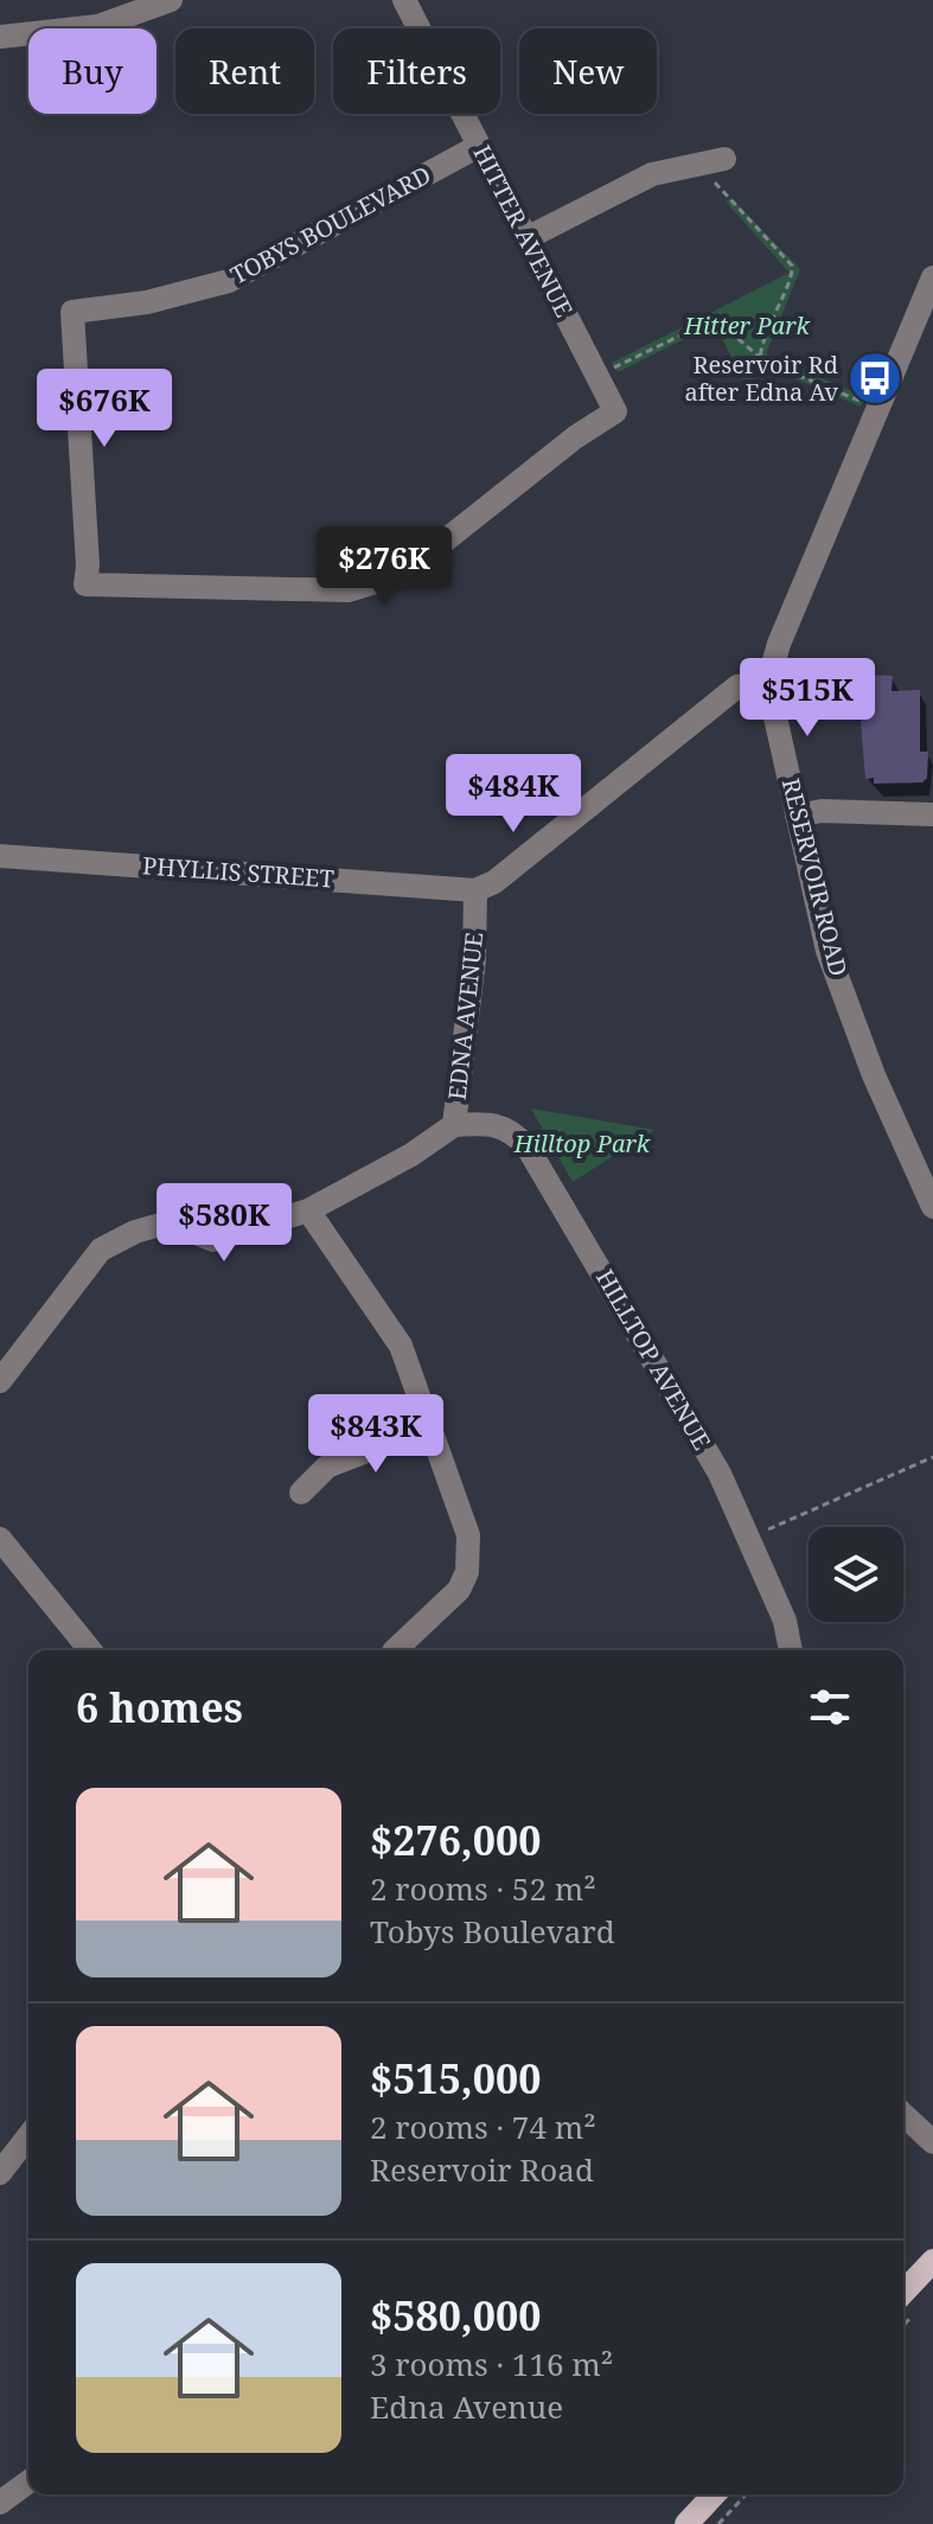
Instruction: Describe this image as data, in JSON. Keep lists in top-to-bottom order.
{
  "streets": {
    "street": [
      "TOBYS BOULEVARD",
      "HITTER AVENUE",
      "PHYLLIS STREET",
      "RESERVOIR ROAD",
      "EDNA AVENUE",
      "HILLTOP AVENUE"
    ]
  },
  "crossings": [
    ["TOBYS BOULEVARD", "HITTER AVENUE"],
    ["PHYLLIS STREET", "EDNA AVENUE"],
    ["EDNA AVENUE", "HILLTOP AVENUE"]
  ],
  "parks": ["Hitter Park", "Hilltop Park"],
  "places": {
    "bus stop": ["Reservoir Rd after Edna Av"]
  },
  "page": {
    "chip": [
      "Buy",
      "Rent",
      "Filters",
      "New"
    ],
    "price": [
      "$676K",
      "$276K",
      "$515K",
      "$484K",
      "$580K",
      "$843K"
    ],
    "heading": "6 homes",
    "list": [
      {
        "name": "$276,000",
        "note": "2 rooms · 52 m² · Tobys Boulevard"
      },
      {
        "name": "$515,000",
        "note": "2 rooms · 74 m² · Reservoir Road"
      },
      {
        "name": "$580,000",
        "note": "3 rooms · 116 m² · Edna Avenue"
      }
    ]
  }
}
